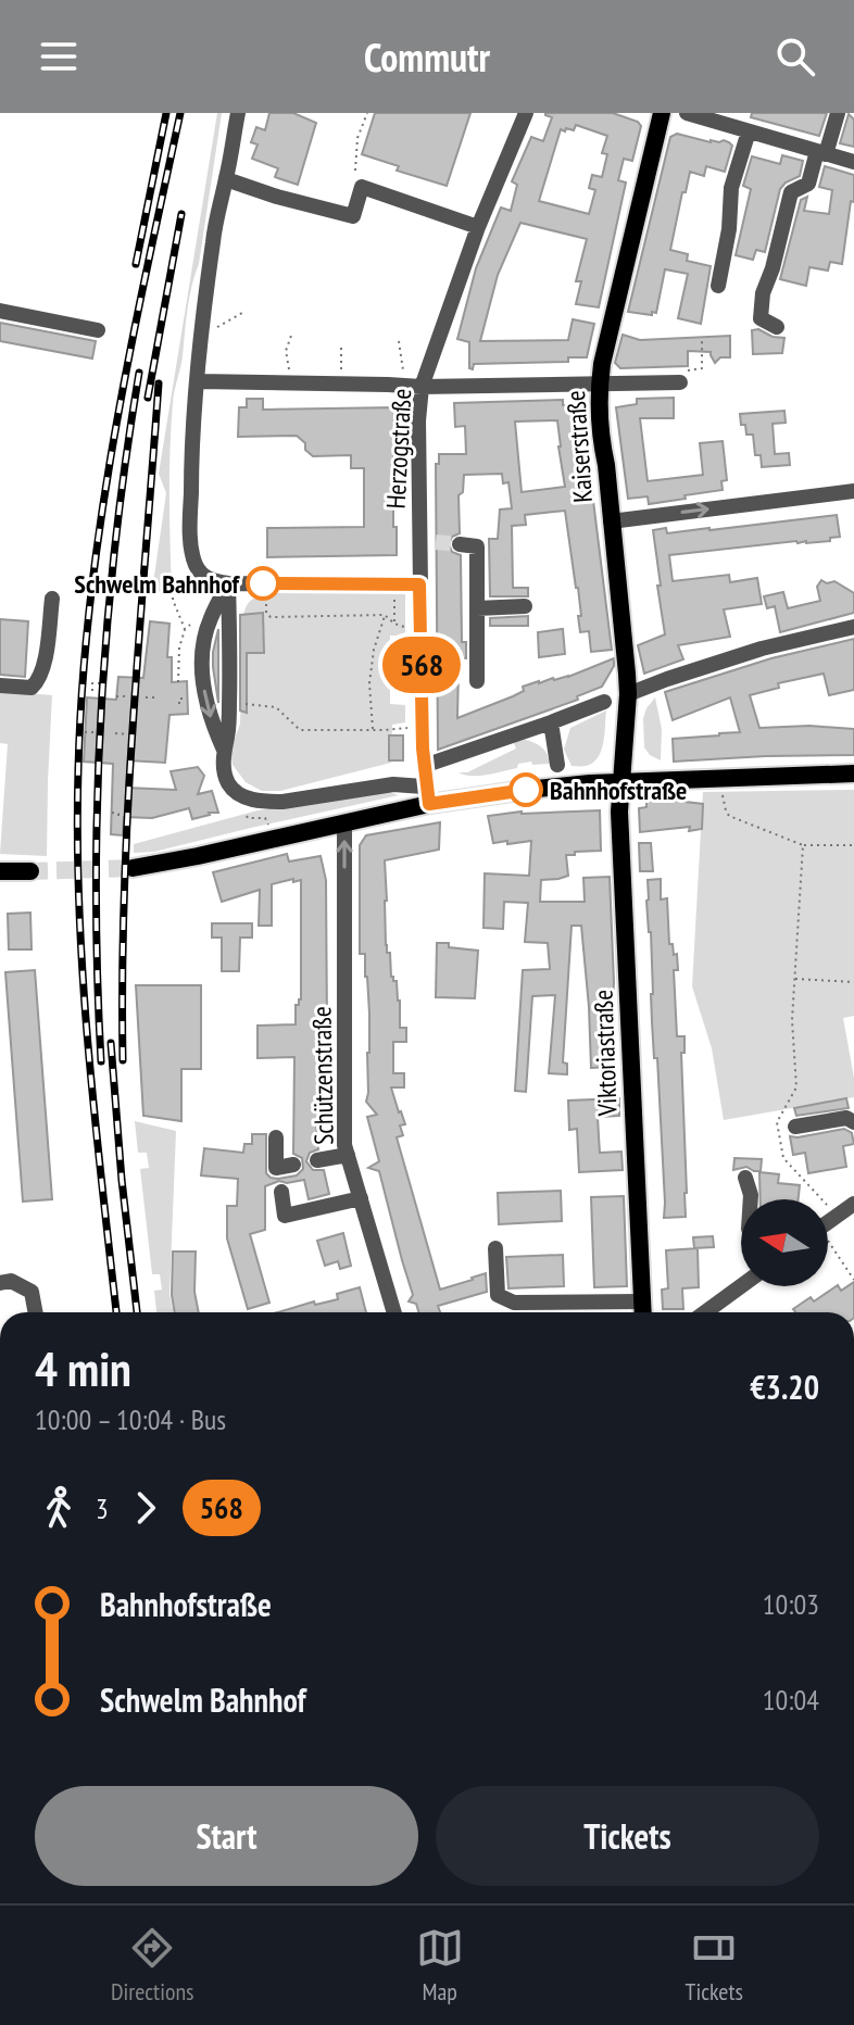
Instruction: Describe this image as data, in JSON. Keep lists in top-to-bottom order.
{
  "streets": {
    "main road": ["Kaiserstraße", "Viktoriastraße"],
    "street": ["Herzogstraße", "Schützenstraße"]
  },
  "crossings": [
    ["Kaiserstraße", "Viktoriastraße"]
  ],
  "one_way": ["Schützenstraße"],
  "places": ["Schwelm Bahnhof", "Bahnhofstraße"],
  "lines": ["bus line 568"],
  "north": "left",
  "page": {
    "header": "Commutr",
    "on_map": "568",
    "heading": ["4 min", "10:00 – 10:04 · Bus", "€3.20"],
    "legs": ["3", "568"],
    "list": [
      {
        "name": "Bahnhofstraße",
        "value": "10:03"
      },
      {
        "name": "Schwelm Bahnhof",
        "value": "10:04"
      }
    ],
    "buttons": ["Start", "Tickets"],
    "tabs": ["Directions", "Map", "Tickets"]
  }
}
